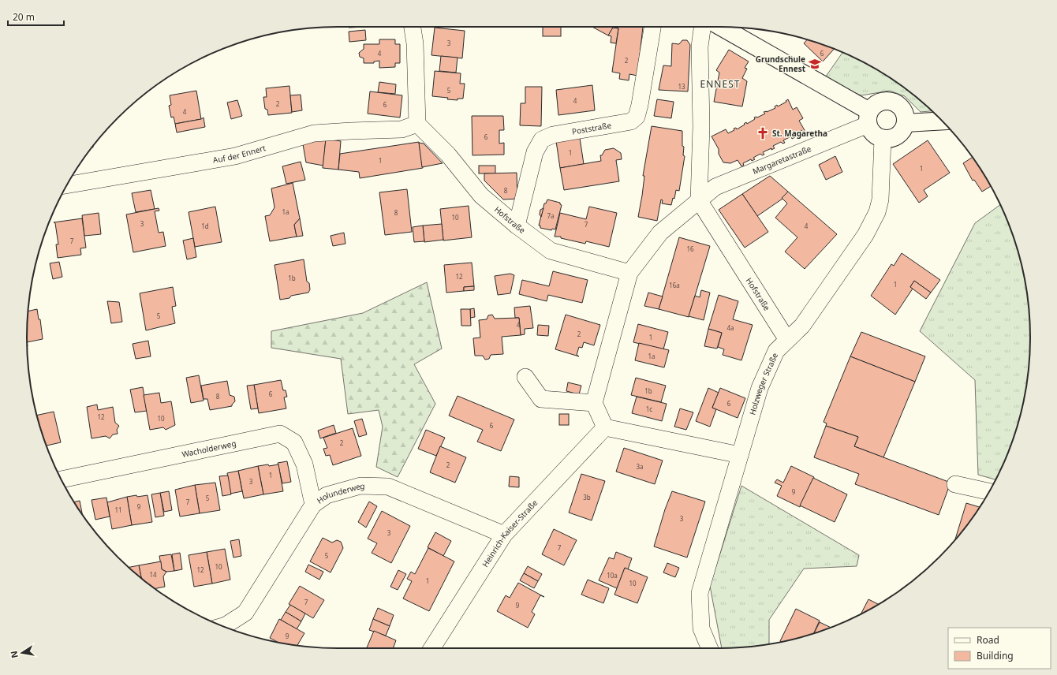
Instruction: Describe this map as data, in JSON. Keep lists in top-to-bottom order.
{
  "streets": {
    "street": [
      "Poststraße",
      "Auf der Ennert",
      "Margaretastraße",
      "Hofstraße",
      "Holzweger Straße",
      "Wacholderweg",
      "Holunderweg",
      "Heinrich-Kaiser-Straße"
    ]
  },
  "crossings": [
    ["Poststraße", "Hofstraße"],
    ["Auf der Ennert", "Hofstraße"],
    ["Margaretastraße", "Hofstraße"],
    ["Margaretastraße", "Holzweger Straße"],
    ["Hofstraße", "Holzweger Straße"],
    ["Wacholderweg", "Holunderweg"],
    ["Holunderweg", "Heinrich-Kaiser-Straße"]
  ],
  "districts": ["ENNEST"],
  "places": {
    "school or university": ["Grundschule Ennest"],
    "church": ["St. Magaretha"]
  },
  "house_numbers": [
    "3",
    "4",
    "6",
    "2",
    "13",
    "5",
    "4",
    "2",
    "6",
    "4",
    "6",
    "1",
    "1",
    "1",
    "8",
    "1a",
    "8",
    "7a",
    "10",
    "3",
    "7",
    "1d",
    "4",
    "7",
    "16",
    "12",
    "1b",
    "1",
    "16a",
    "5",
    "4",
    "4a",
    "2",
    "1",
    "1a",
    "1b",
    "6",
    "8",
    "6",
    "1c",
    "12",
    "10",
    "6",
    "2",
    "2",
    "3a",
    "1",
    "3",
    "9",
    "3b",
    "5",
    "7",
    "9",
    "11",
    "3",
    "3",
    "7",
    "5",
    "10",
    "12",
    "14",
    "10a",
    "1",
    "10",
    "7",
    "9",
    "9"
  ],
  "legend": ["Road", "Building"],
  "scale_bar": "20 m",
  "north": "left"
}
